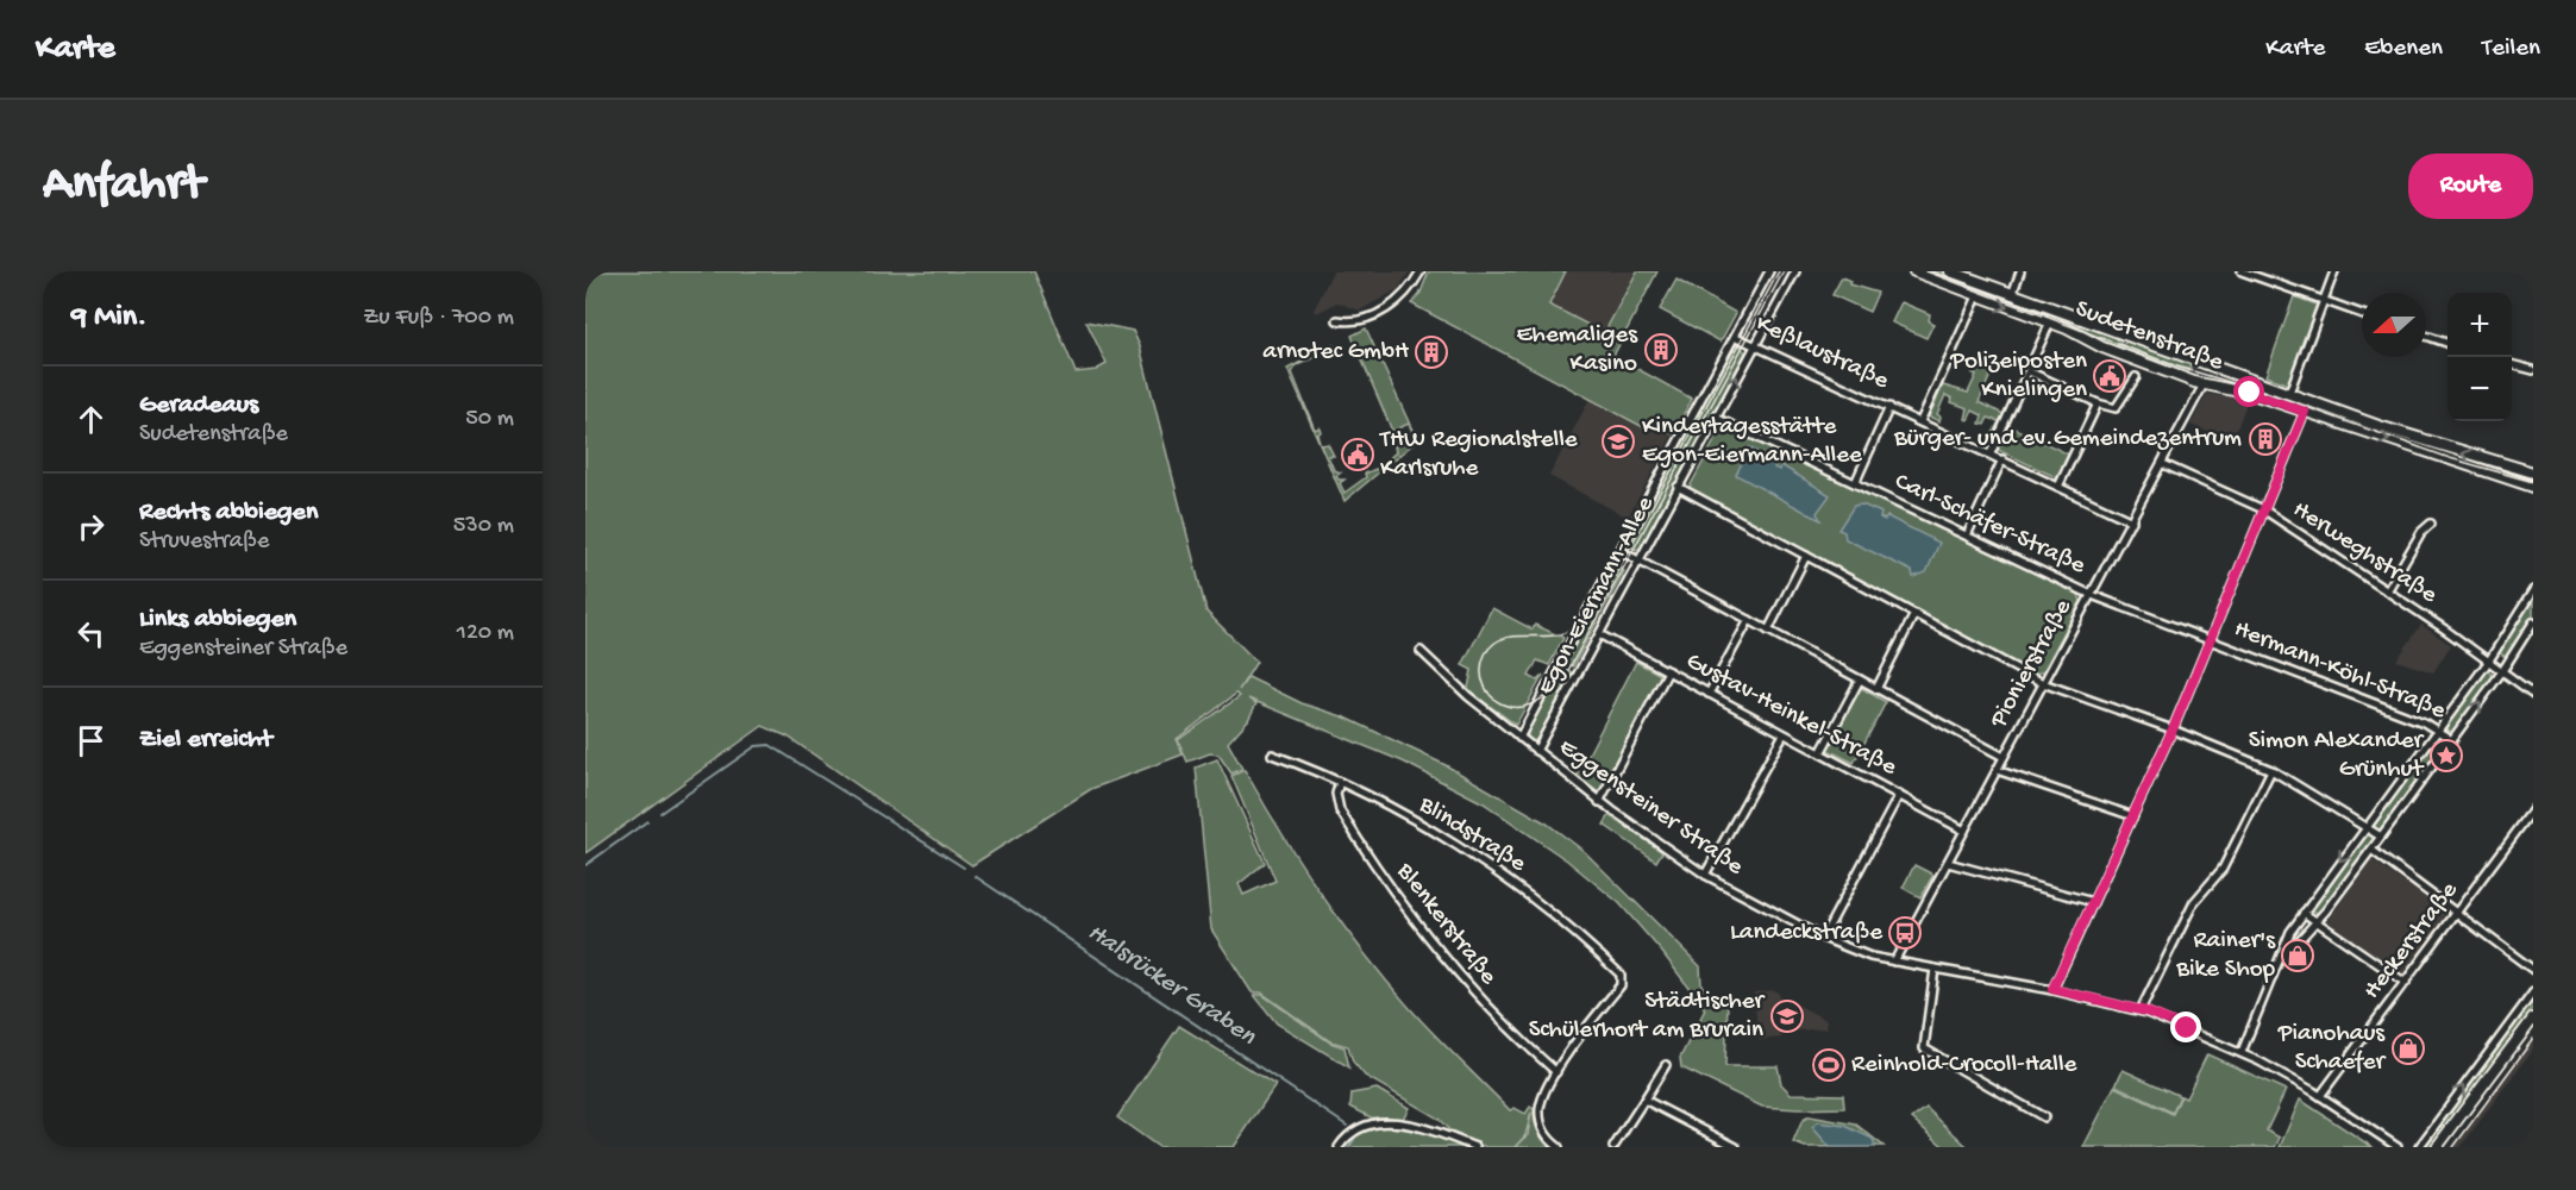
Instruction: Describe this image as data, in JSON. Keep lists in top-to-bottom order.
{
  "streets": {
    "main road": ["Sudetenstraße"],
    "street": [
      "Keßlaustraße",
      "Carl-Schäfer-Straße",
      "Herweghstraße",
      "Egon-Eiermann-Allee",
      "Pionierstraße",
      "Hermann-Köhl-Straße",
      "Gustav-Heinkel-Straße",
      "Eggensteiner Straße",
      "Blindstraße",
      "Blenkerstraße",
      "Heckerstraße"
    ]
  },
  "crossings": [
    ["Sudetenstraße", "Pionierstraße"],
    ["Keßlaustraße", "Carl-Schäfer-Straße"],
    ["Keßlaustraße", "Egon-Eiermann-Allee"],
    ["Keßlaustraße", "Pionierstraße"],
    ["Carl-Schäfer-Straße", "Egon-Eiermann-Allee"],
    ["Carl-Schäfer-Straße", "Pionierstraße"],
    ["Carl-Schäfer-Straße", "Hermann-Köhl-Straße"],
    ["Herweghstraße", "Pionierstraße"],
    ["Egon-Eiermann-Allee", "Gustav-Heinkel-Straße"],
    ["Egon-Eiermann-Allee", "Eggensteiner Straße"],
    ["Pionierstraße", "Hermann-Köhl-Straße"],
    ["Pionierstraße", "Gustav-Heinkel-Straße"],
    ["Pionierstraße", "Eggensteiner Straße"],
    ["Eggensteiner Straße", "Heckerstraße"],
    ["Blindstraße", "Blenkerstraße"]
  ],
  "water": ["Halsrücker Graben"],
  "places": {
    "building": ["Ehemaliges Kasino", "arnotec GmbH", "Bürger- und ev.Gemeindezentrum"],
    "public building": ["Polizeiposten Knielingen", "THW Regionalstelle Karlsruhe"],
    "school or university": ["Kindertagesstätte Egon-Eiermann-Allee", "Städtischer Schülerhort am Brurain"],
    "place": ["Simon Alexander Grünhut"],
    "bus stop": ["Landeckstraße"],
    "shop": ["Rainer's Bike Shop", "Pianohaus Schaefer"],
    "sports": ["Reinhold-Crocoll-Halle"]
  },
  "north": "left",
  "page": {
    "header": "Karte",
    "nav": ["Karte", "Ebenen", "Teilen"],
    "buttons": "Route",
    "title": "Anfahrt",
    "heading": ["9 Min.", "Zu Fuß · 700 m"],
    "map_buttons": ["+", "−"],
    "list": [
      ["Geradeaus", "Sudetenstraße", "50 m"],
      ["Rechts abbiegen", "Struvestraße", "530 m"],
      ["Links abbiegen", "Eggensteiner Straße", "120 m"],
      "Ziel erreicht"
    ]
  }
}
